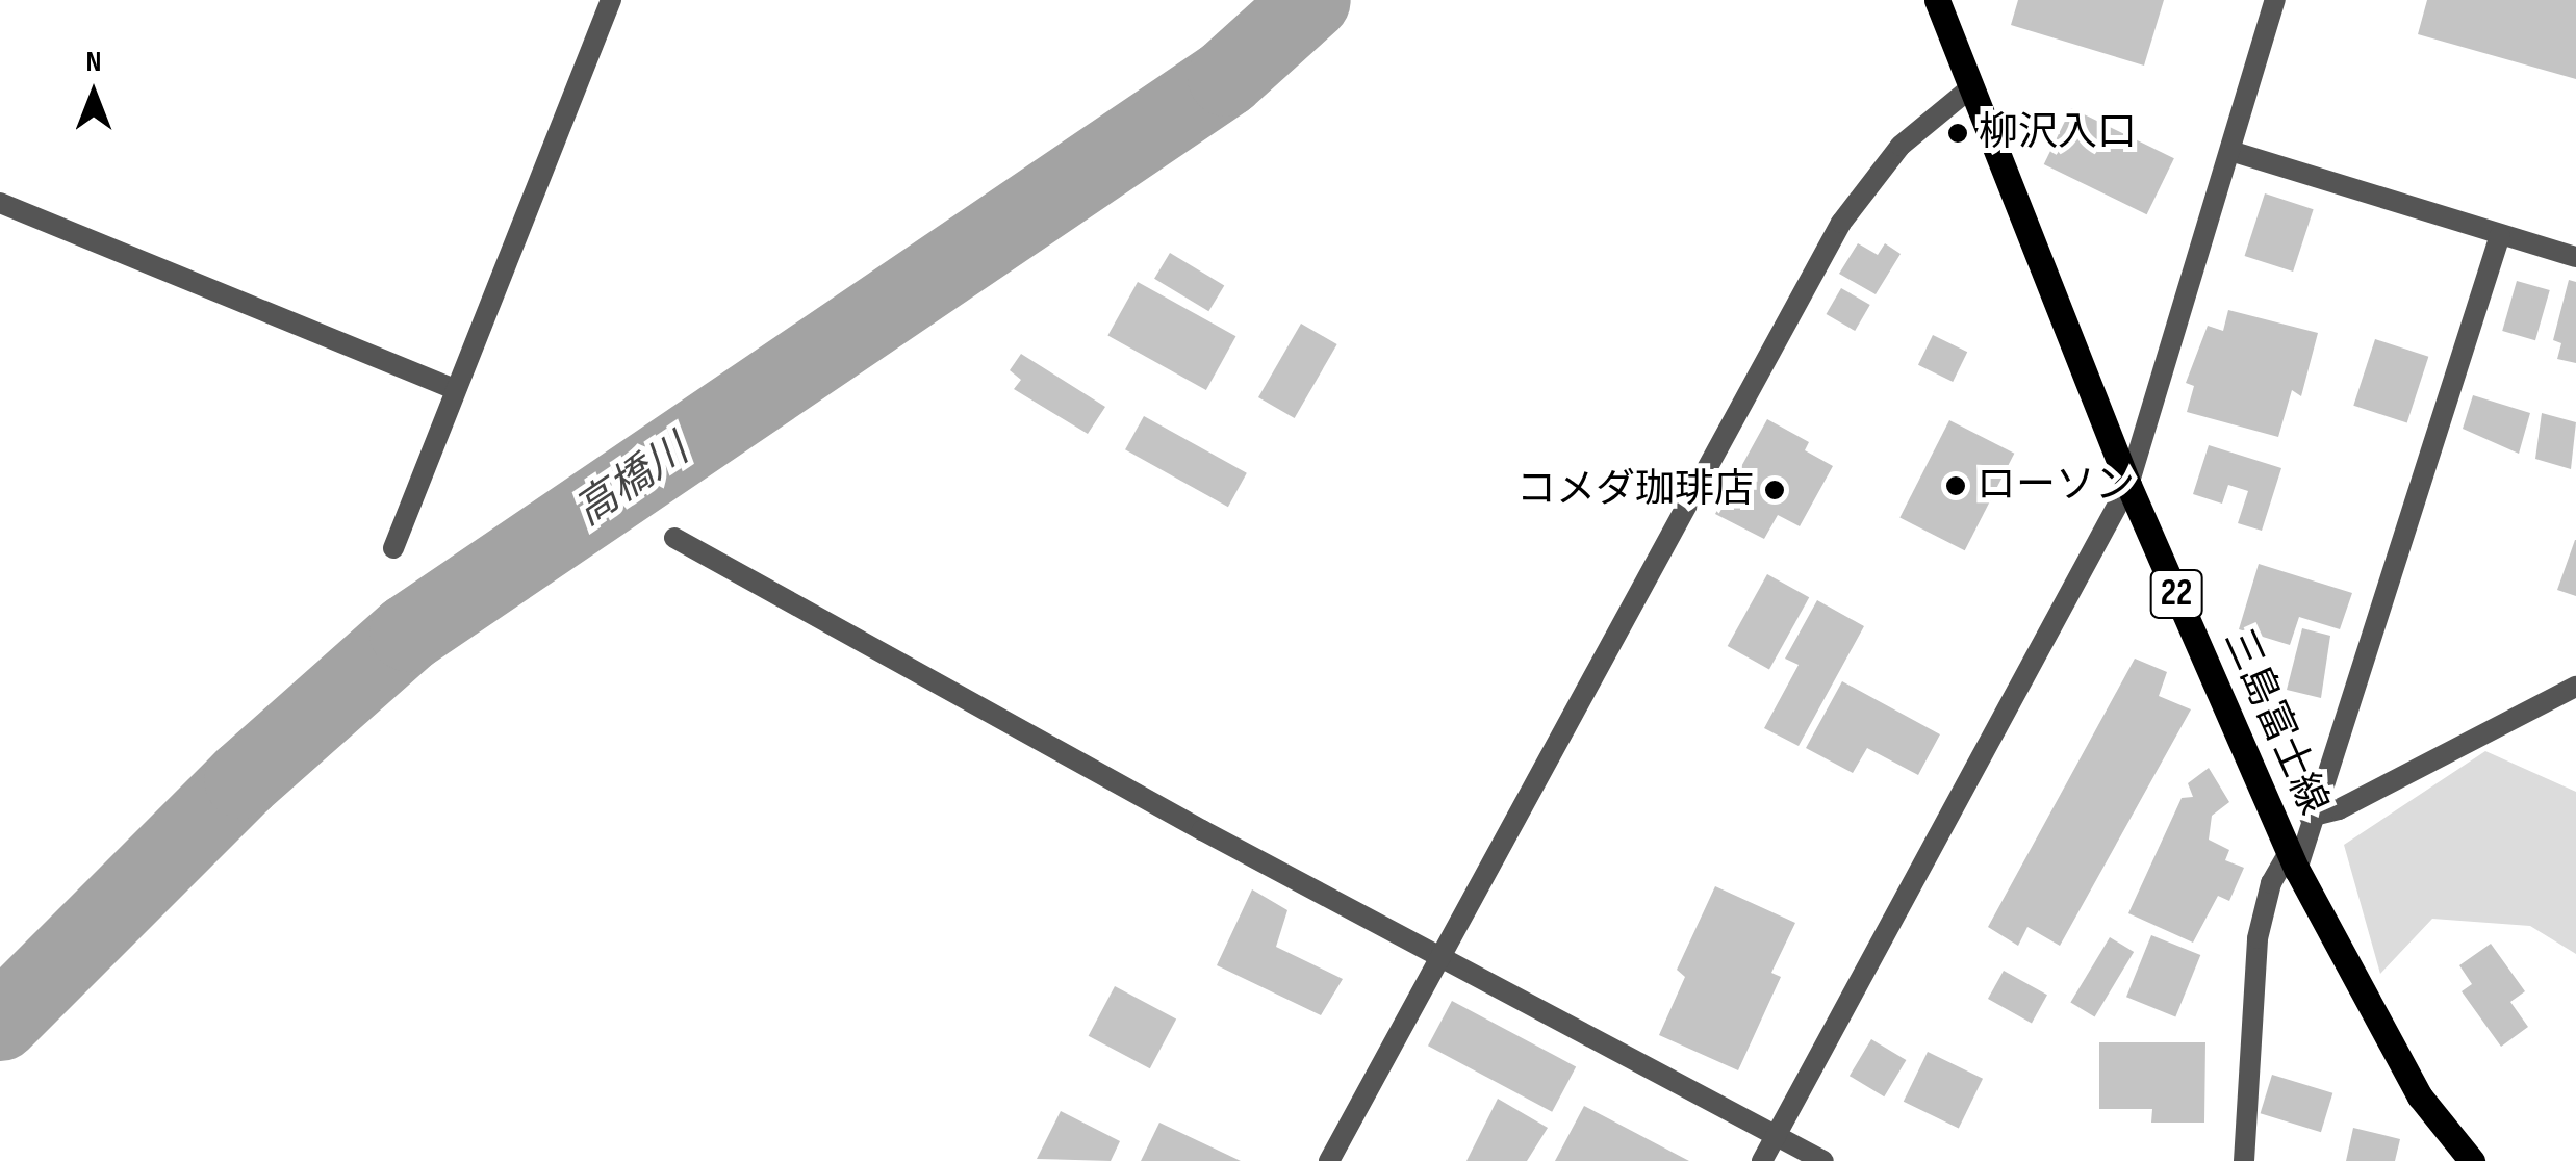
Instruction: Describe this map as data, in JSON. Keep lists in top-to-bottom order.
{
  "streets": {
    "main road": ["22", "三島富士線"]
  },
  "water": ["高橋川"],
  "places": ["柳沢入口", "ローソン", "コメダ珈琲店"],
  "north": "top"
}
